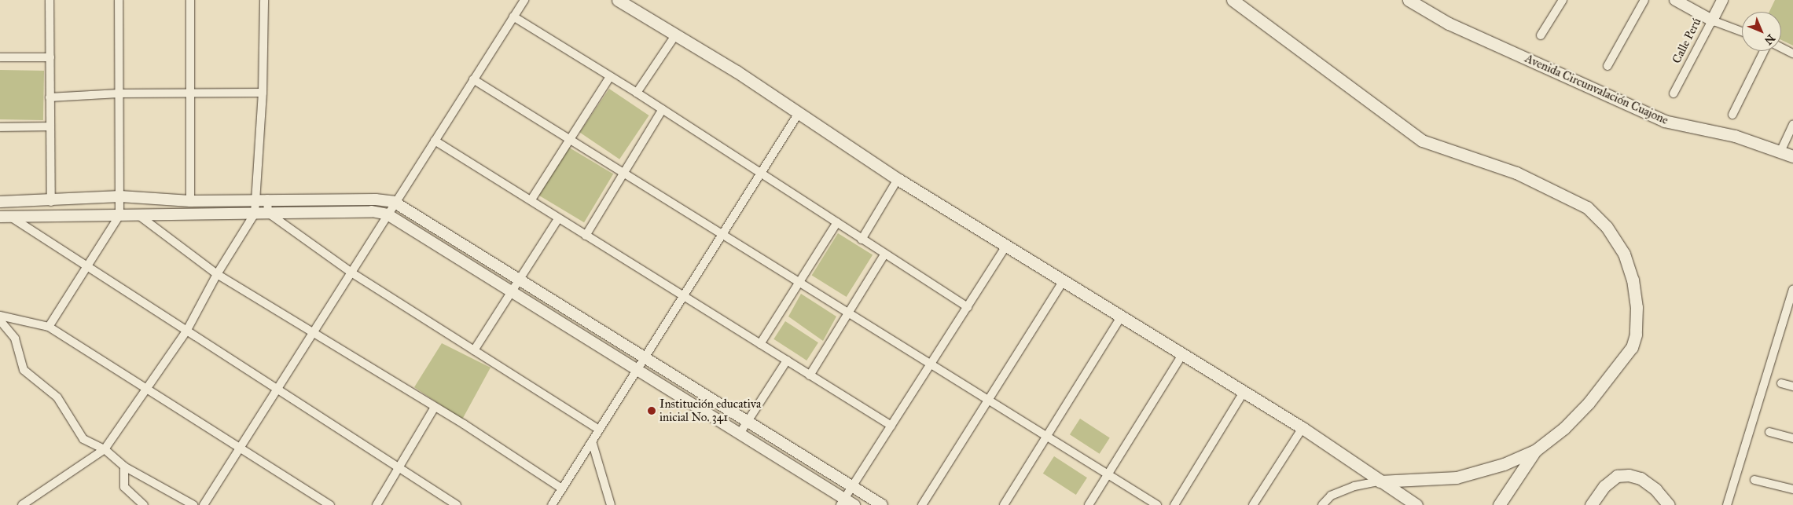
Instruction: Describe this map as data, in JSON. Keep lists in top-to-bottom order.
{
  "streets": {
    "main road": ["Avenida Circunvalación Cuajone"],
    "street": ["Calle Perú"]
  },
  "places": ["Institución educativa inicial No. 341"],
  "north": "bottom right"
}
